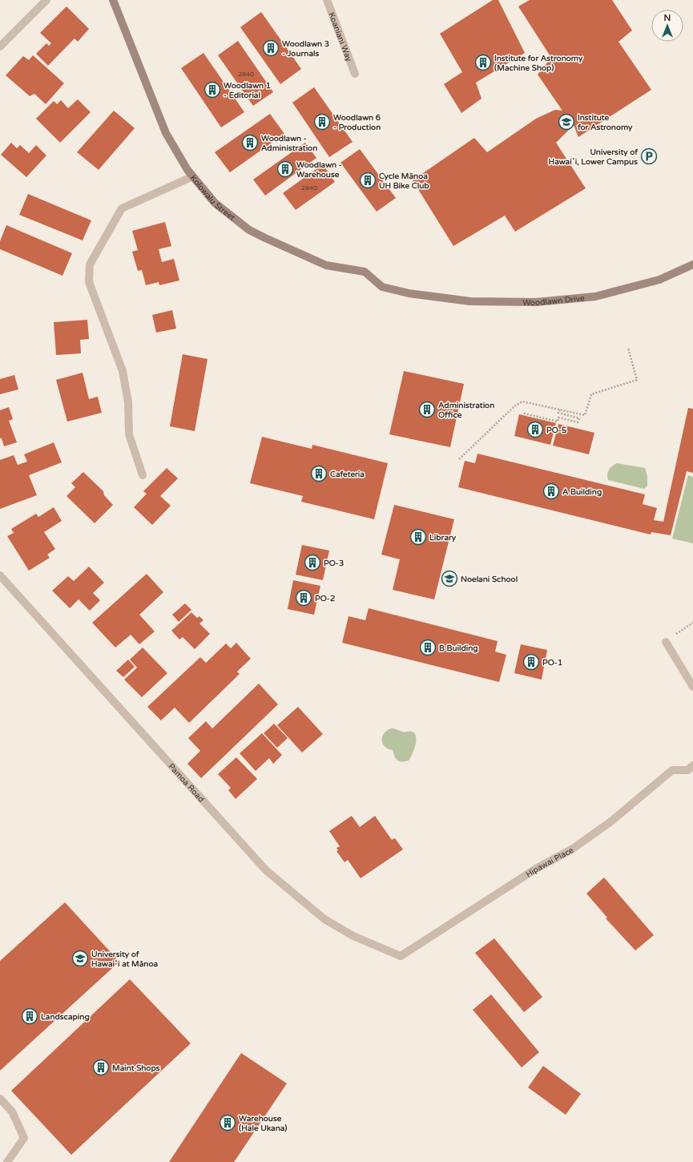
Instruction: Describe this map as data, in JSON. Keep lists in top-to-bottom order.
{
  "streets": {
    "street": [
      "Koaniani Way",
      "Kolowalu Street",
      "Woodlawn Drive",
      "Pamoa Road",
      "Hipawai Place"
    ]
  },
  "crossings": [
    ["Kolowalu Street", "Woodlawn Drive"],
    ["Pamoa Road", "Hipawai Place"]
  ],
  "places": {
    "building": [
      "Woodlawn 3 - Journals",
      "Institute for Astronomy (Machine Shop)",
      "Woodlawn 1 - Editorial",
      "Woodlawn 6 - Production",
      "Woodlawn - Administration",
      "Woodlawn - Warehouse",
      "Cycle Mānoa UH Bike Club",
      "Administration Office",
      "PO-5",
      "Cafeteria",
      "A Building",
      "Library",
      "PO-3",
      "PO-2",
      "B Building",
      "PO-1",
      "Landscaping",
      "Maint Shops",
      "Warehouse (Hale Ukana)"
    ],
    "school or university": ["Institute for Astronomy", "Noelani School", "University of Hawaiʻi at Mānoa"],
    "parking": ["University of Hawaiʻi, Lower Campus"]
  },
  "house_numbers": ["2840", "2840"],
  "north": "top"
}
